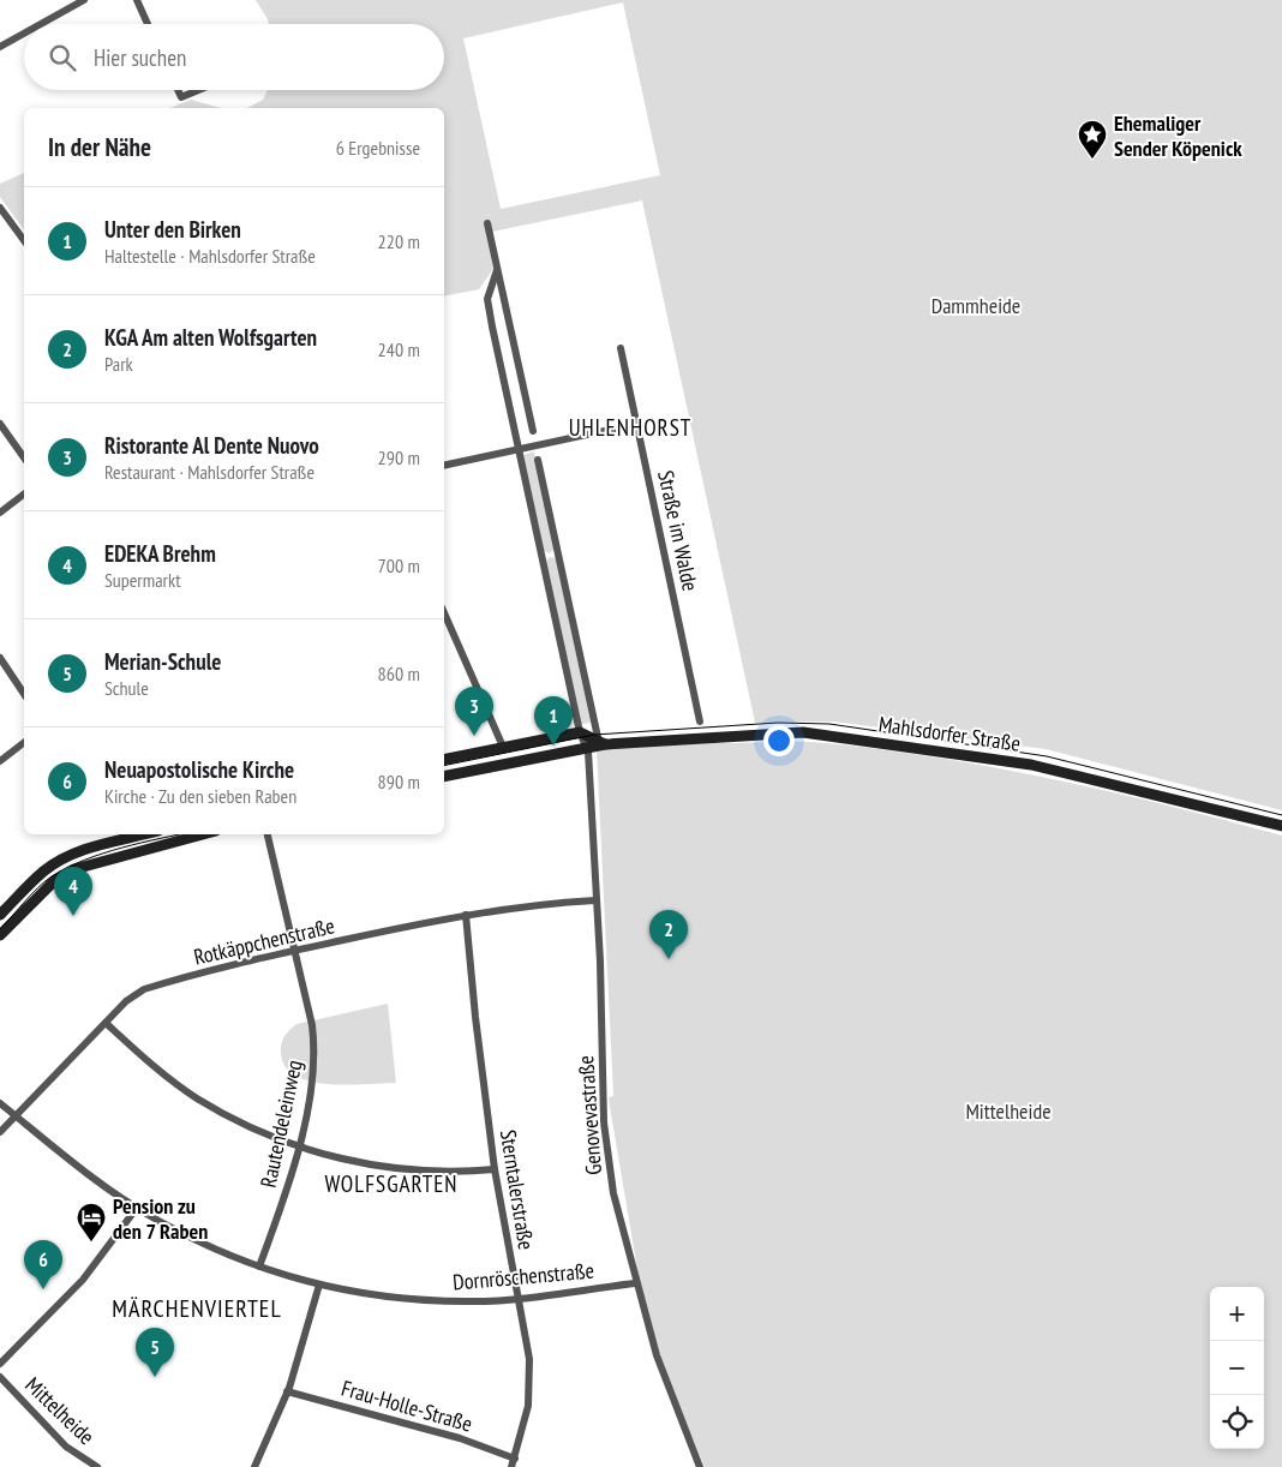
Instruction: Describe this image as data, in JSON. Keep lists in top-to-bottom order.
{
  "streets": {
    "main road": ["Mahlsdorfer Straße"],
    "street": [
      "Straße im Walde",
      "Rotkäppchenstraße",
      "Genovevastraße",
      "Rautendeleinweg",
      "Sterntalerstraße",
      "Dornröschenstraße",
      "Frau-Holle-Straße",
      "Mittelheide"
    ]
  },
  "crossings": [
    ["Mahlsdorfer Straße", "Genovevastraße"],
    ["Rotkäppchenstraße", "Genovevastraße"],
    ["Rotkäppchenstraße", "Rautendeleinweg"],
    ["Rotkäppchenstraße", "Sterntalerstraße"],
    ["Rotkäppchenstraße", "Dornröschenstraße"],
    ["Genovevastraße", "Dornröschenstraße"],
    ["Rautendeleinweg", "Dornröschenstraße"],
    ["Sterntalerstraße", "Dornröschenstraße"],
    ["Sterntalerstraße", "Frau-Holle-Straße"]
  ],
  "districts": ["UHLENHORST", "WOLFSGARTEN", "MÄRCHENVIERTEL"],
  "parks": ["Dammheide", "Mittelheide"],
  "places": {
    "place": ["Ehemaliger Sender Köpenick"],
    "hotel": ["Pension zu den 7 Raben"]
  },
  "page": {
    "search": "Hier suchen",
    "heading": ["In der Nähe", "6 Ergebnisse"],
    "list": [
      {
        "mark": "1",
        "name": "Unter den Birken",
        "note": "Haltestelle · Mahlsdorfer Straße",
        "value": "220 m"
      },
      {
        "mark": "2",
        "name": "KGA Am alten Wolfsgarten",
        "note": "Park",
        "value": "240 m"
      },
      {
        "mark": "3",
        "name": "Ristorante Al Dente Nuovo",
        "note": "Restaurant · Mahlsdorfer Straße",
        "value": "290 m"
      },
      {
        "mark": "4",
        "name": "EDEKA Brehm",
        "note": "Supermarkt",
        "value": "700 m"
      },
      {
        "mark": "5",
        "name": "Merian-Schule",
        "note": "Schule",
        "value": "860 m"
      },
      {
        "mark": "6",
        "name": "Neuapostolische Kirche",
        "note": "Kirche · Zu den sieben Raben",
        "value": "890 m"
      }
    ],
    "pins": [
      "3",
      "1",
      "4",
      "2",
      "6",
      "5"
    ],
    "map_buttons": ["+", "−"]
  }
}
